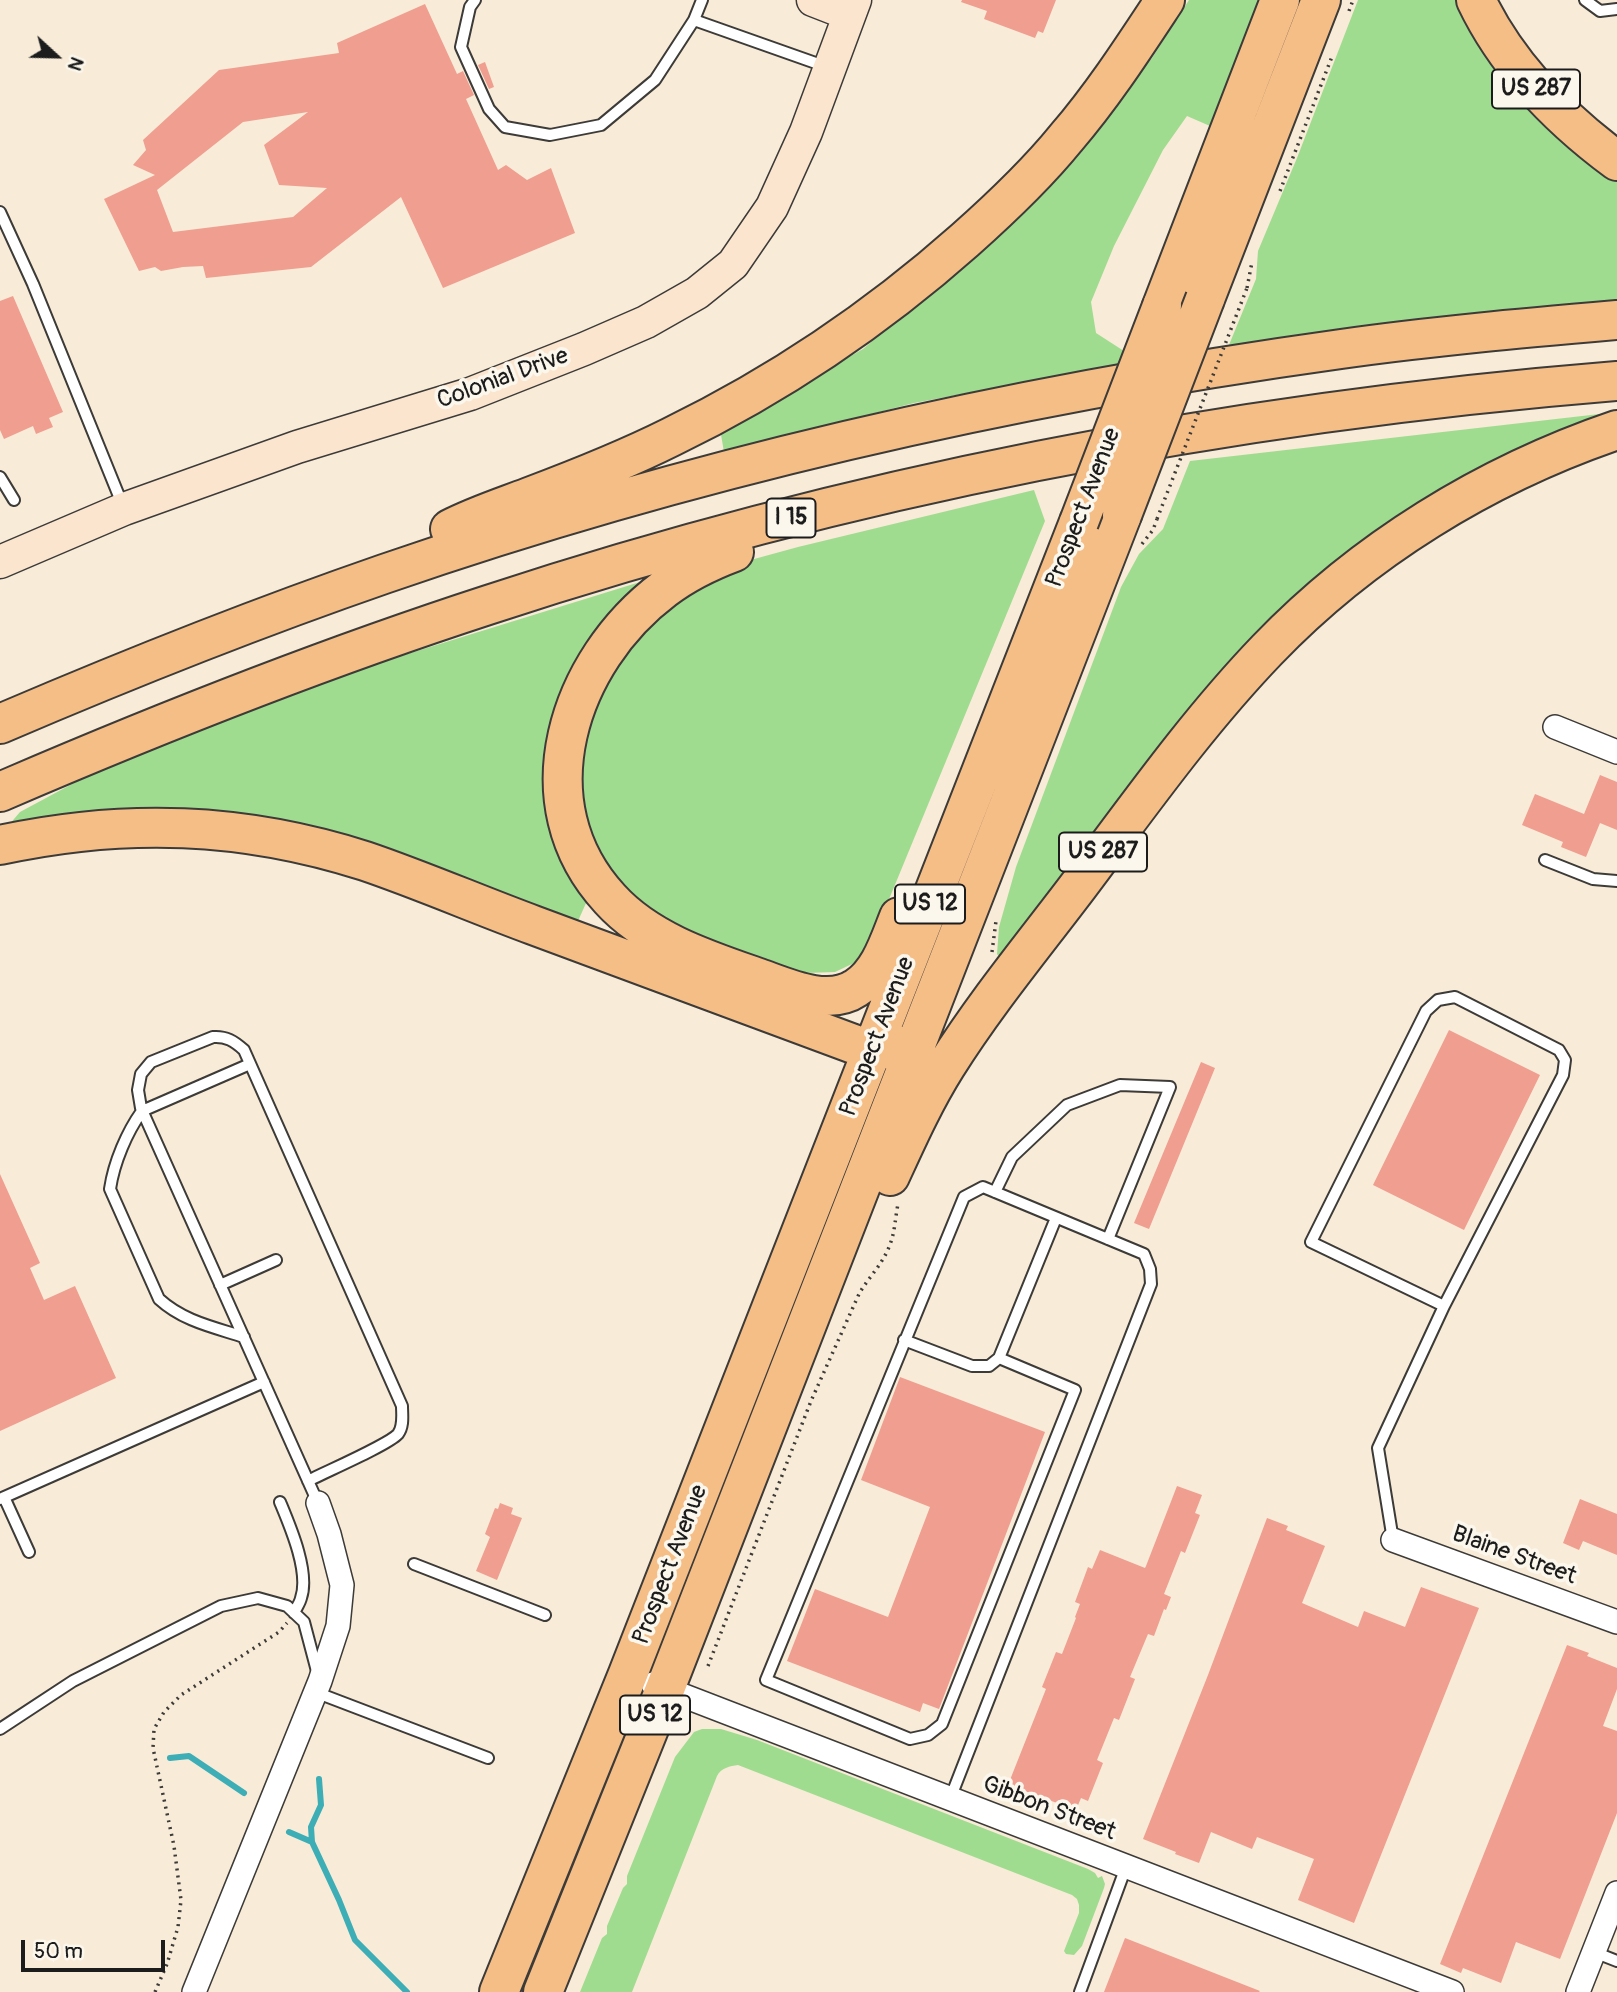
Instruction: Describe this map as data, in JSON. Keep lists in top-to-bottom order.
{
  "streets": {
    "highway": [
      "US 287",
      "Prospect Avenue",
      "I 15",
      "US 12"
    ],
    "main road": ["Colonial Drive"],
    "street": ["Blaine Street", "Gibbon Street"]
  },
  "crossings": [
    ["US 287", "Prospect Avenue"],
    ["Prospect Avenue", "Gibbon Street"]
  ],
  "scale_bar": "50 m",
  "north": "right"
}
